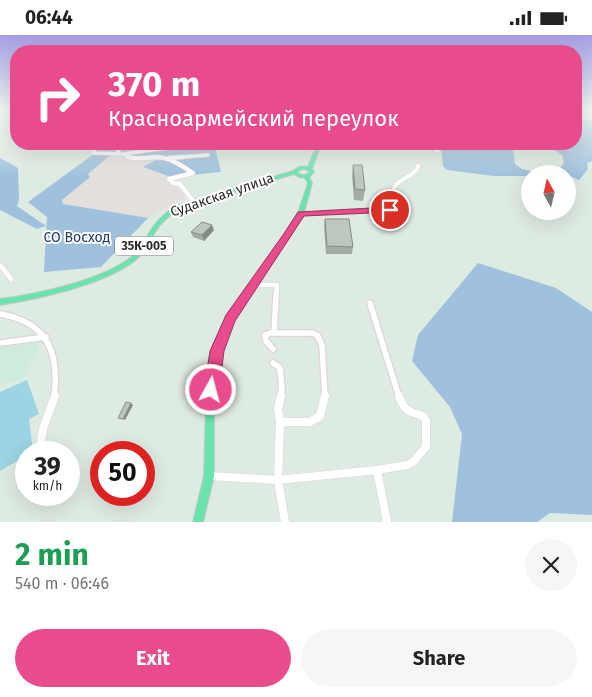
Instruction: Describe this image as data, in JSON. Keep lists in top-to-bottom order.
{
  "streets": {
    "main road": ["Судакская улица", "35К-005"]
  },
  "crossings": [
    ["Судакская улица", "35К-005"]
  ],
  "parks": ["СО Восход"],
  "north": "top",
  "page": {
    "status": "06:44",
    "turn": ["370 m", "Красноармейский переулок"],
    "speed": "39 km/h",
    "limit": "50",
    "heading": ["2 min", "540 m · 06:46"],
    "buttons": ["Exit", "Share"]
  }
}
